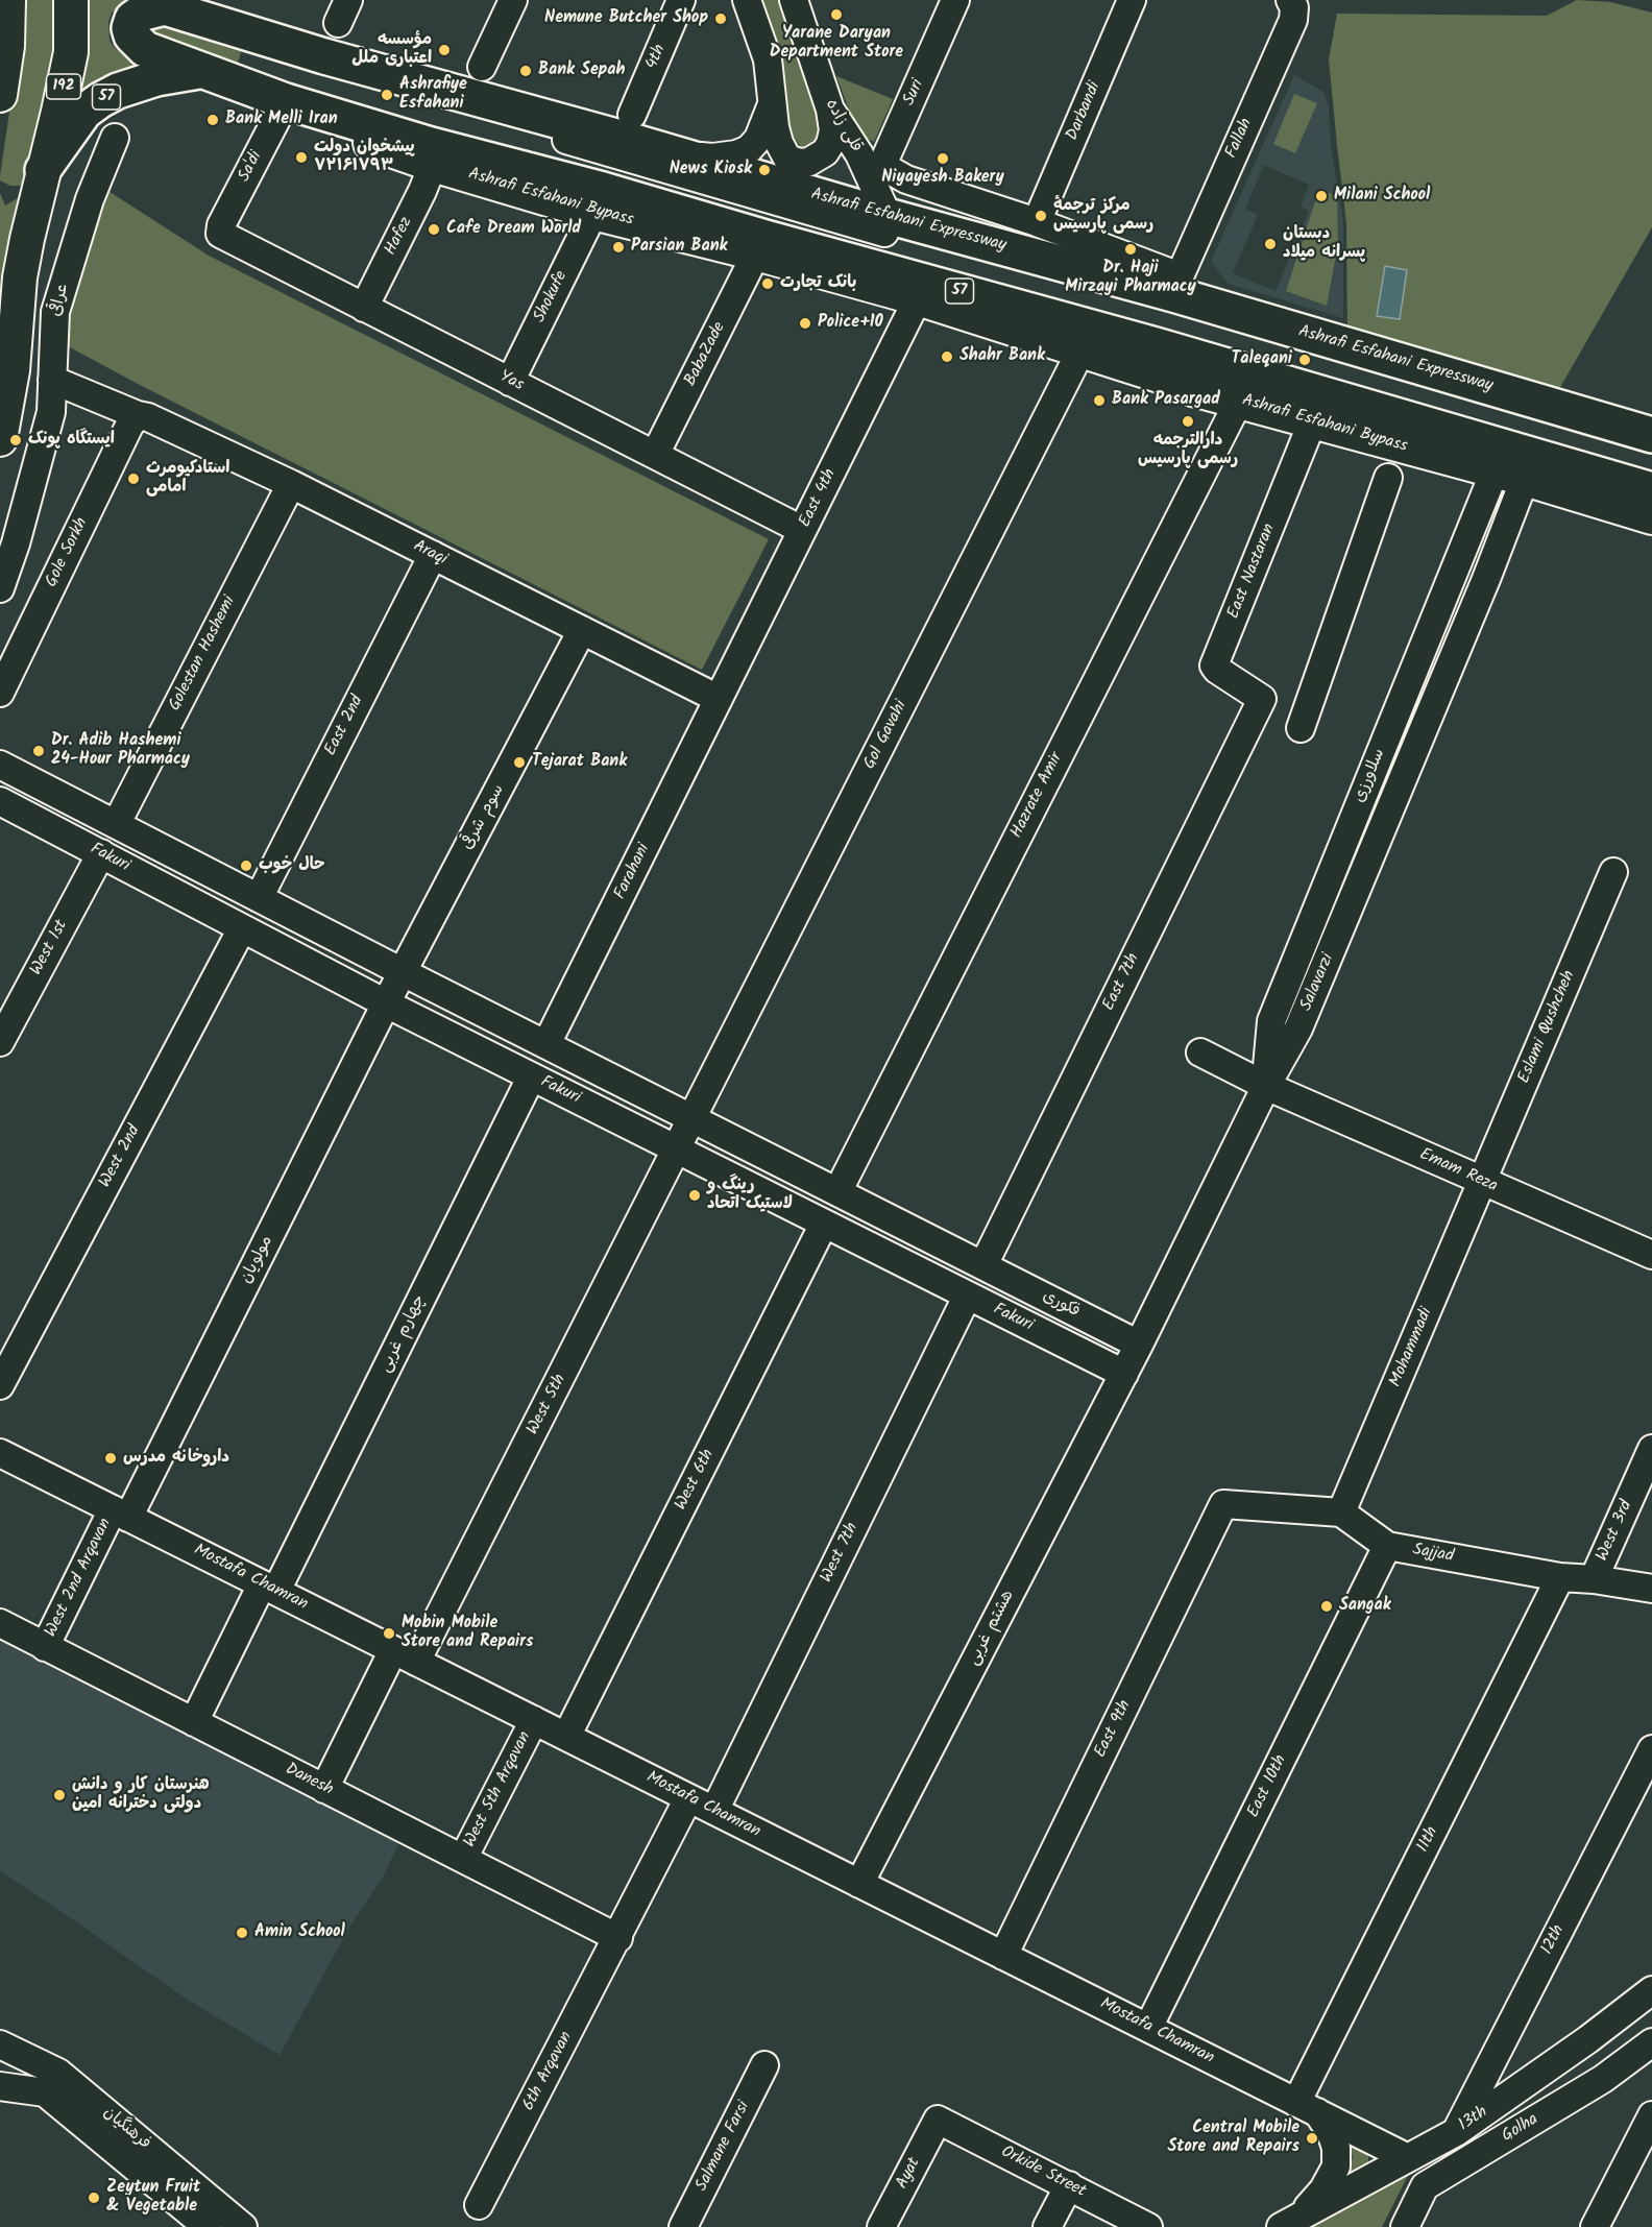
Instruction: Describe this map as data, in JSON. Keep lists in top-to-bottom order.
{
  "streets": {
    "highway": ["57", "Ashrafi Esfahani Expressway"],
    "main road": ["192", "Ashrafi Esfahani Bypass"],
    "street": [
      "4th",
      "Suri",
      "Darbandi",
      "قلی زاده",
      "Fallah",
      "Sa'di",
      "Hafez",
      "Shokufe",
      "عراقی",
      "BabaZade",
      "Yas",
      "East 4th",
      "Gole Sorkh",
      "Araqi",
      "East Nastaran",
      "Golestan Hashemi",
      "East 2nd",
      "Gol Gavahi",
      "سلاورزی",
      "Hazrate Amir",
      "سوم شرقی",
      "Fakuri",
      "Farahani",
      "West 1st",
      "East 7th",
      "Salavarzi",
      "Eslami Qushcheh",
      "West 2nd",
      "Emam Reza",
      "مولویان",
      "فکوری",
      "چهارم غربی",
      "Mohammadi",
      "West 5th",
      "West 6th",
      "West 3rd",
      "West 7th",
      "Sajjad",
      "West 2nd Arqavan",
      "Mostafa Chamran",
      "هشتم غربی",
      "East 9th",
      "Danesh",
      "East 10th",
      "West 5th Arqavan",
      "11th",
      "12th",
      "6th Arqavan",
      "13th",
      "فرهنگیان",
      "Golha",
      "Salmane Farsi",
      "Orkide Street",
      "Ayat"
    ]
  },
  "crossings": [
    ["192", "57"],
    ["Suri", "قلی زاده"],
    ["Suri", "Ashrafi Esfahani Expressway"],
    ["57", "Sa'di"],
    ["57", "Ashrafi Esfahani Bypass"],
    ["Darbandi", "Fallah"],
    ["قلی زاده", "Ashrafi Esfahani Expressway"],
    ["Sa'di", "Ashrafi Esfahani Bypass"],
    ["Sa'di", "Yas"],
    ["Ashrafi Esfahani Bypass", "Hafez"],
    ["Ashrafi Esfahani Bypass", "Shokufe"],
    ["Ashrafi Esfahani Bypass", "BabaZade"],
    ["Ashrafi Esfahani Bypass", "East 4th"],
    ["Ashrafi Esfahani Bypass", "East Nastaran"],
    ["Ashrafi Esfahani Bypass", "Gol Gavahi"],
    ["Ashrafi Esfahani Bypass", "سلاورزی"],
    ["Ashrafi Esfahani Bypass", "Hazrate Amir"],
    ["Hafez", "Yas"],
    ["Shokufe", "Yas"],
    ["BabaZade", "Yas"],
    ["Yas", "East 4th"],
    ["East 4th", "Araqi"],
    ["East 4th", "Farahani"],
    ["Gole Sorkh", "Araqi"],
    ["Araqi", "Golestan Hashemi"],
    ["Araqi", "East 2nd"],
    ["Araqi", "سوم شرقی"],
    ["Araqi", "Farahani"],
    ["East Nastaran", "East 7th"],
    ["Golestan Hashemi", "Fakuri"],
    ["East 2nd", "Fakuri"],
    ["Gol Gavahi", "Fakuri"],
    ["Gol Gavahi", "West 5th"],
    ["سلاورزی", "Salavarzi"],
    ["سلاورزی", "Emam Reza"],
    ["Hazrate Amir", "Fakuri"],
    ["سوم شرقی", "Fakuri"],
    ["سوم شرقی", "مولویان"],
    ["Fakuri", "Farahani"],
    ["Fakuri", "West 1st"],
    ["Fakuri", "East 7th"],
    ["Fakuri", "Salavarzi"],
    ["Fakuri", "West 2nd"],
    ["Fakuri", "مولویان"],
    ["Fakuri", "فکوری"],
    ["Fakuri", "چهارم غربی"],
    ["Fakuri", "West 5th"],
    ["Fakuri", "West 6th"],
    ["Fakuri", "West 7th"],
    ["Fakuri", "هشتم غربی"],
    ["East 7th", "فکوری"],
    ["Salavarzi", "Emam Reza"],
    ["Salavarzi", "فکوری"],
    ["Salavarzi", "هشتم غربی"],
    ["Eslami Qushcheh", "Emam Reza"],
    ["Eslami Qushcheh", "Mohammadi"],
    ["Emam Reza", "Mohammadi"],
    ["مولویان", "West 2nd Arqavan"],
    ["مولویان", "Mostafa Chamran"],
    ["چهارم غربی", "Mostafa Chamran"],
    ["چهارم غربی", "Danesh"],
    ["Mohammadi", "Sajjad"],
    ["Mohammadi", "East 9th"],
    ["West 5th", "Mostafa Chamran"],
    ["West 5th", "Danesh"],
    ["West 6th", "Mostafa Chamran"],
    ["West 3rd", "Sajjad"],
    ["West 7th", "Mostafa Chamran"],
    ["Sajjad", "East 9th"],
    ["Sajjad", "East 10th"],
    ["Sajjad", "11th"],
    ["West 2nd Arqavan", "Mostafa Chamran"],
    ["West 2nd Arqavan", "Danesh"],
    ["Mostafa Chamran", "هشتم غربی"],
    ["Mostafa Chamran", "East 9th"],
    ["Mostafa Chamran", "East 10th"],
    ["Mostafa Chamran", "West 5th Arqavan"],
    ["Mostafa Chamran", "11th"],
    ["Mostafa Chamran", "6th Arqavan"],
    ["Mostafa Chamran", "13th"],
    ["Danesh", "West 5th Arqavan"],
    ["Danesh", "6th Arqavan"],
    ["12th", "13th"],
    ["Orkide Street", "Ayat"]
  ],
  "places": [
    "Yarane Daryan Department Store",
    "Nemune Butcher Shop",
    "مؤسسه اعتباری ملل",
    "Bank Sepah",
    "Ashrafiye Esfahani",
    "Bank Melli Iran",
    "پیشخوان دولت ۷۲۱۶۱۷۹۳",
    "Niyayesh Bakery",
    "News Kiosk",
    "Milani School",
    "مرکز ترجمهٔ رسمی پارسیس",
    "Cafe Dream World",
    "دبستان پسرانه میلاد",
    "Parsian Bank",
    "Dr. Haji Mirzayi Pharmacy",
    "بانک تجارت",
    "Police+10",
    "Shahr Bank",
    "Taleqani",
    "Bank Pasargad",
    "دارالترجمه رسمی پارسیس",
    "ایستگاه پونک",
    "استادکیومرث امامی",
    "Dr. Adib Hashemi 24-Hour Pharmacy",
    "Tejarat Bank",
    "حال خوب",
    "رینگ و لاستیک اتحاد",
    "داروخانه مدرس",
    "Sangak",
    "Mobin Mobile Store and Repairs",
    "هنرستان کار و دانش دولتی دخترانه امین",
    "Amin School",
    "Central Mobile Store and Repairs",
    "Zeytun Fruit & Vegetable"
  ]
}
